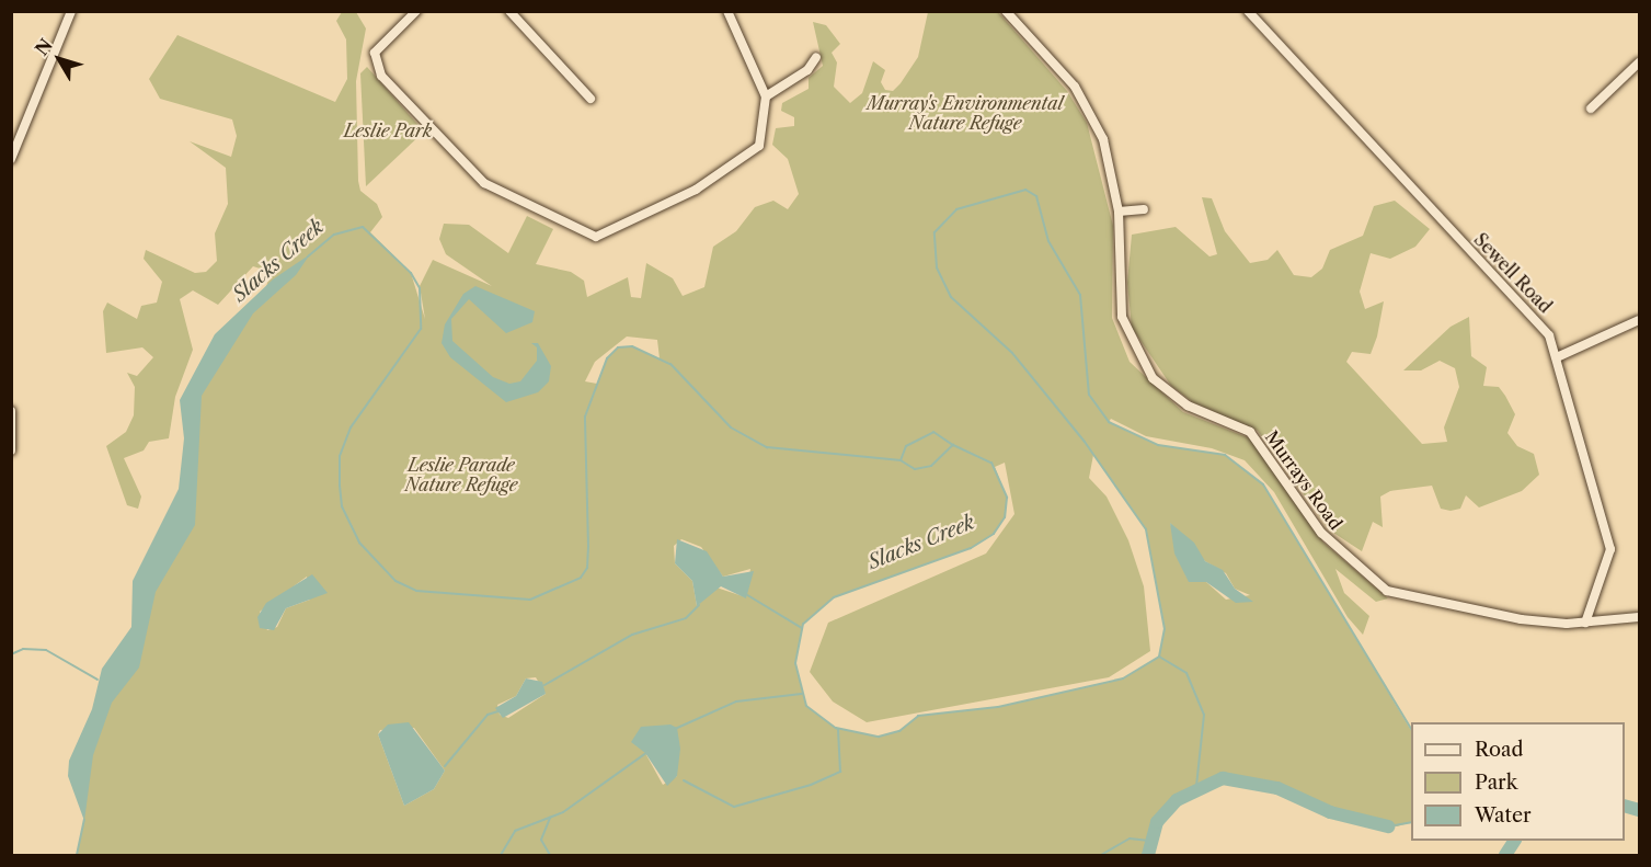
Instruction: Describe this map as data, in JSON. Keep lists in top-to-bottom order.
{
  "streets": {
    "street": ["Sewell Road", "Murrays Road"]
  },
  "crossings": [
    ["Sewell Road", "Murrays Road"]
  ],
  "water": ["Slacks Creek"],
  "parks": ["Murray's Environmental Nature Refuge", "Leslie Park", "Leslie Parade Nature Refuge"],
  "legend": ["Road", "Park", "Water"],
  "north": "top left"
}
